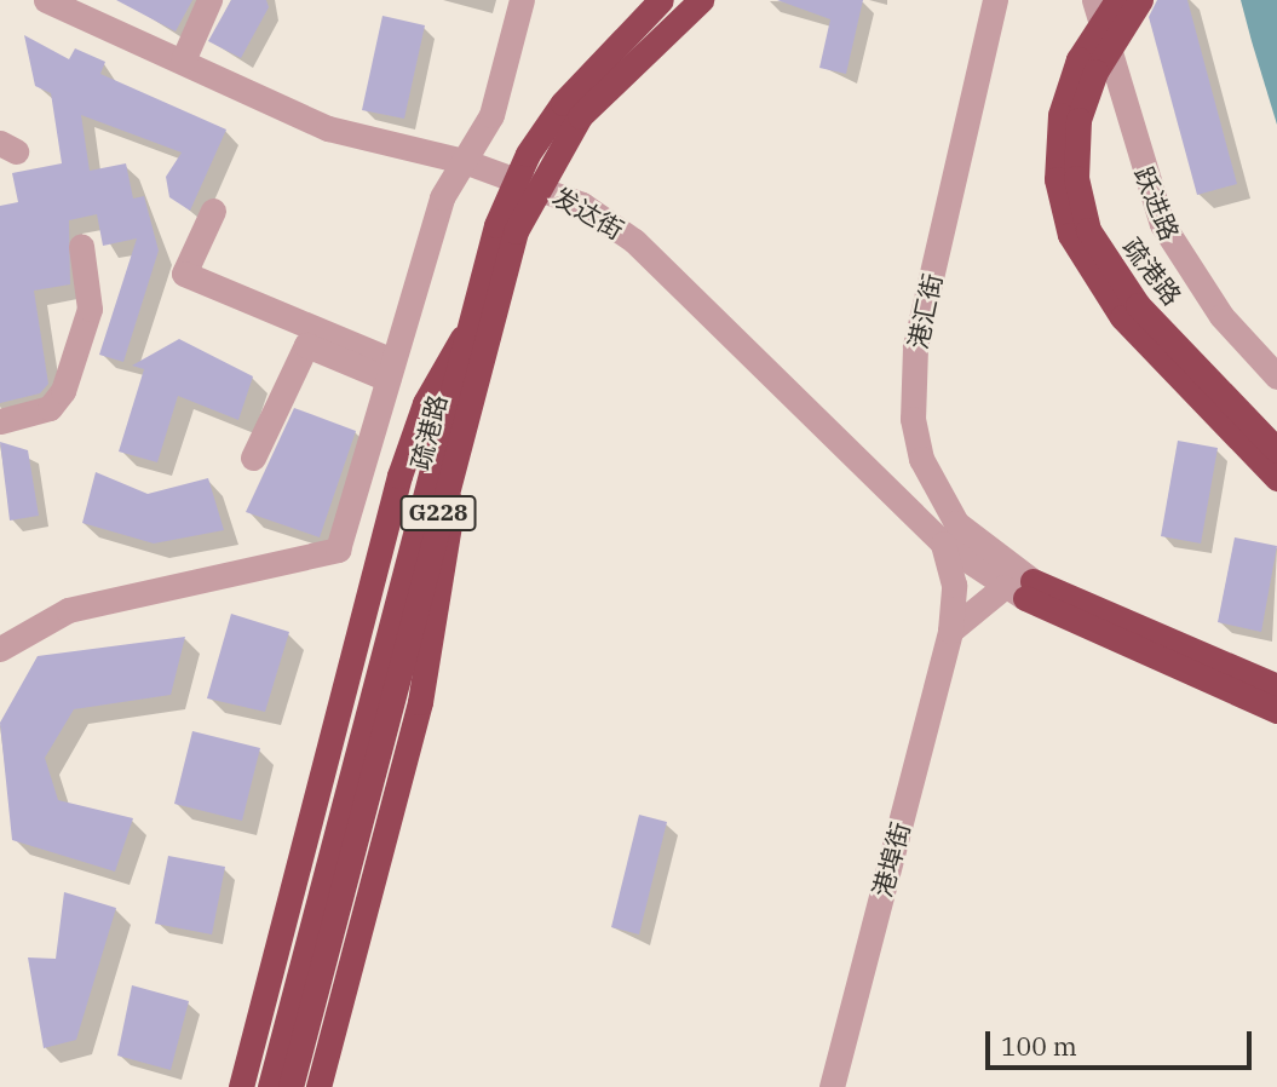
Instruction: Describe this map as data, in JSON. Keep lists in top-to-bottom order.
{
  "streets": {
    "highway": ["疏港路", "G228"],
    "street": [
      "跃进路",
      "发达街",
      "港汇街",
      "港埠街"
    ]
  },
  "crossings": [
    ["发达街", "港汇街"],
    ["发达街", "港埠街"]
  ],
  "scale_bar": "100 m"
}
